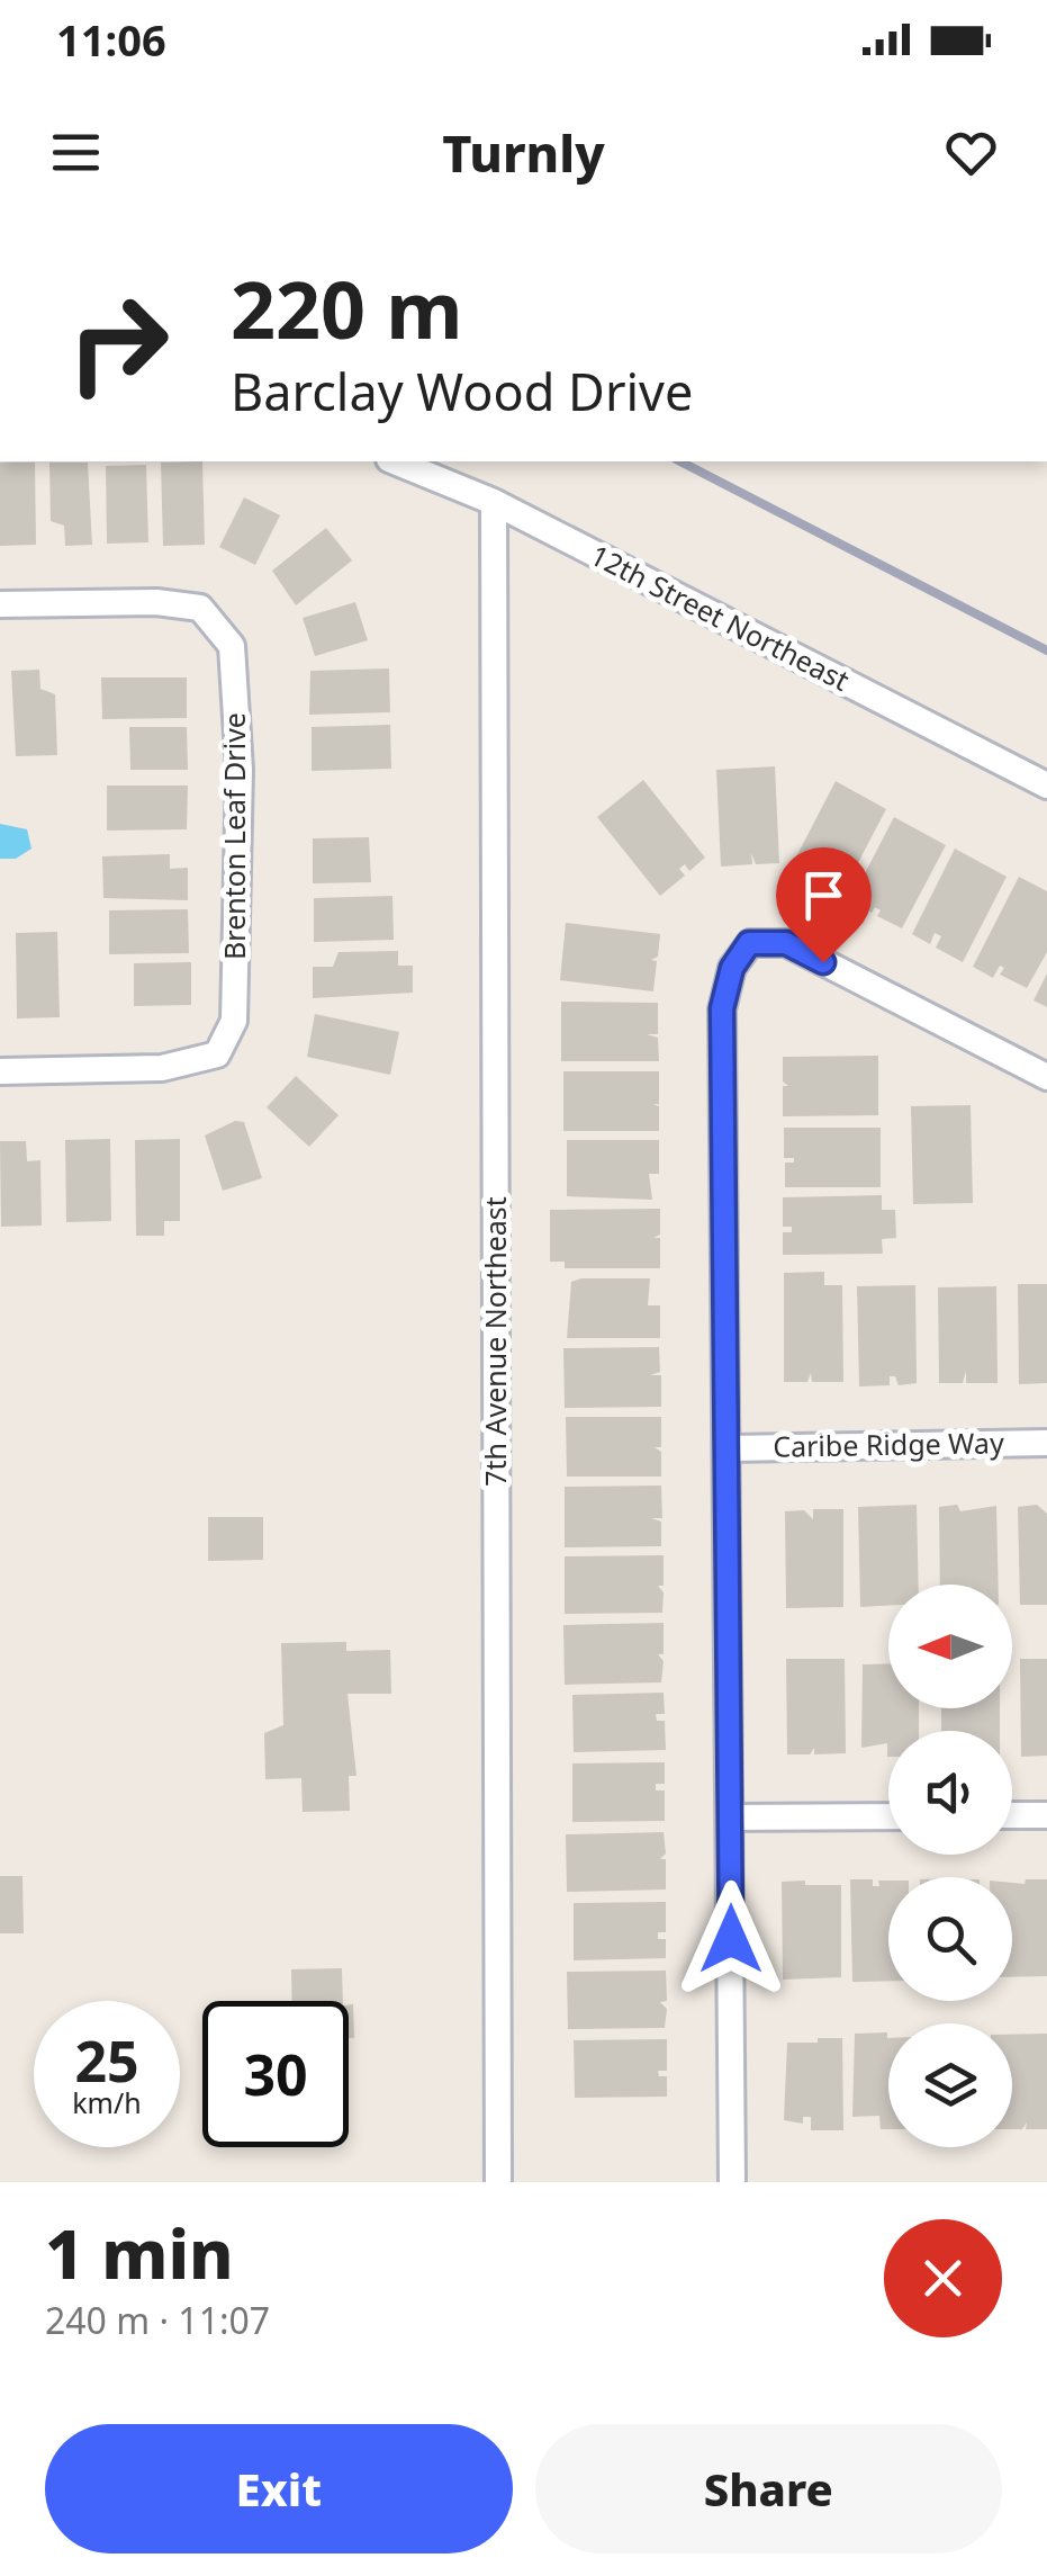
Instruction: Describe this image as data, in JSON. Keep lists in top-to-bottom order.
{
  "streets": {
    "street": [
      "12th Street Northeast",
      "Brenton Leaf Drive",
      "7th Avenue Northeast",
      "Caribe Ridge Way"
    ]
  },
  "crossings": [
    ["12th Street Northeast", "7th Avenue Northeast"]
  ],
  "north": "left",
  "page": {
    "status": "11:06",
    "header": "Turnly",
    "turn": ["220 m", "Barclay Wood Drive"],
    "speed": "25 km/h",
    "limit": "30",
    "heading": ["1 min", "240 m · 11:07"],
    "buttons": ["Exit", "Share"]
  }
}
